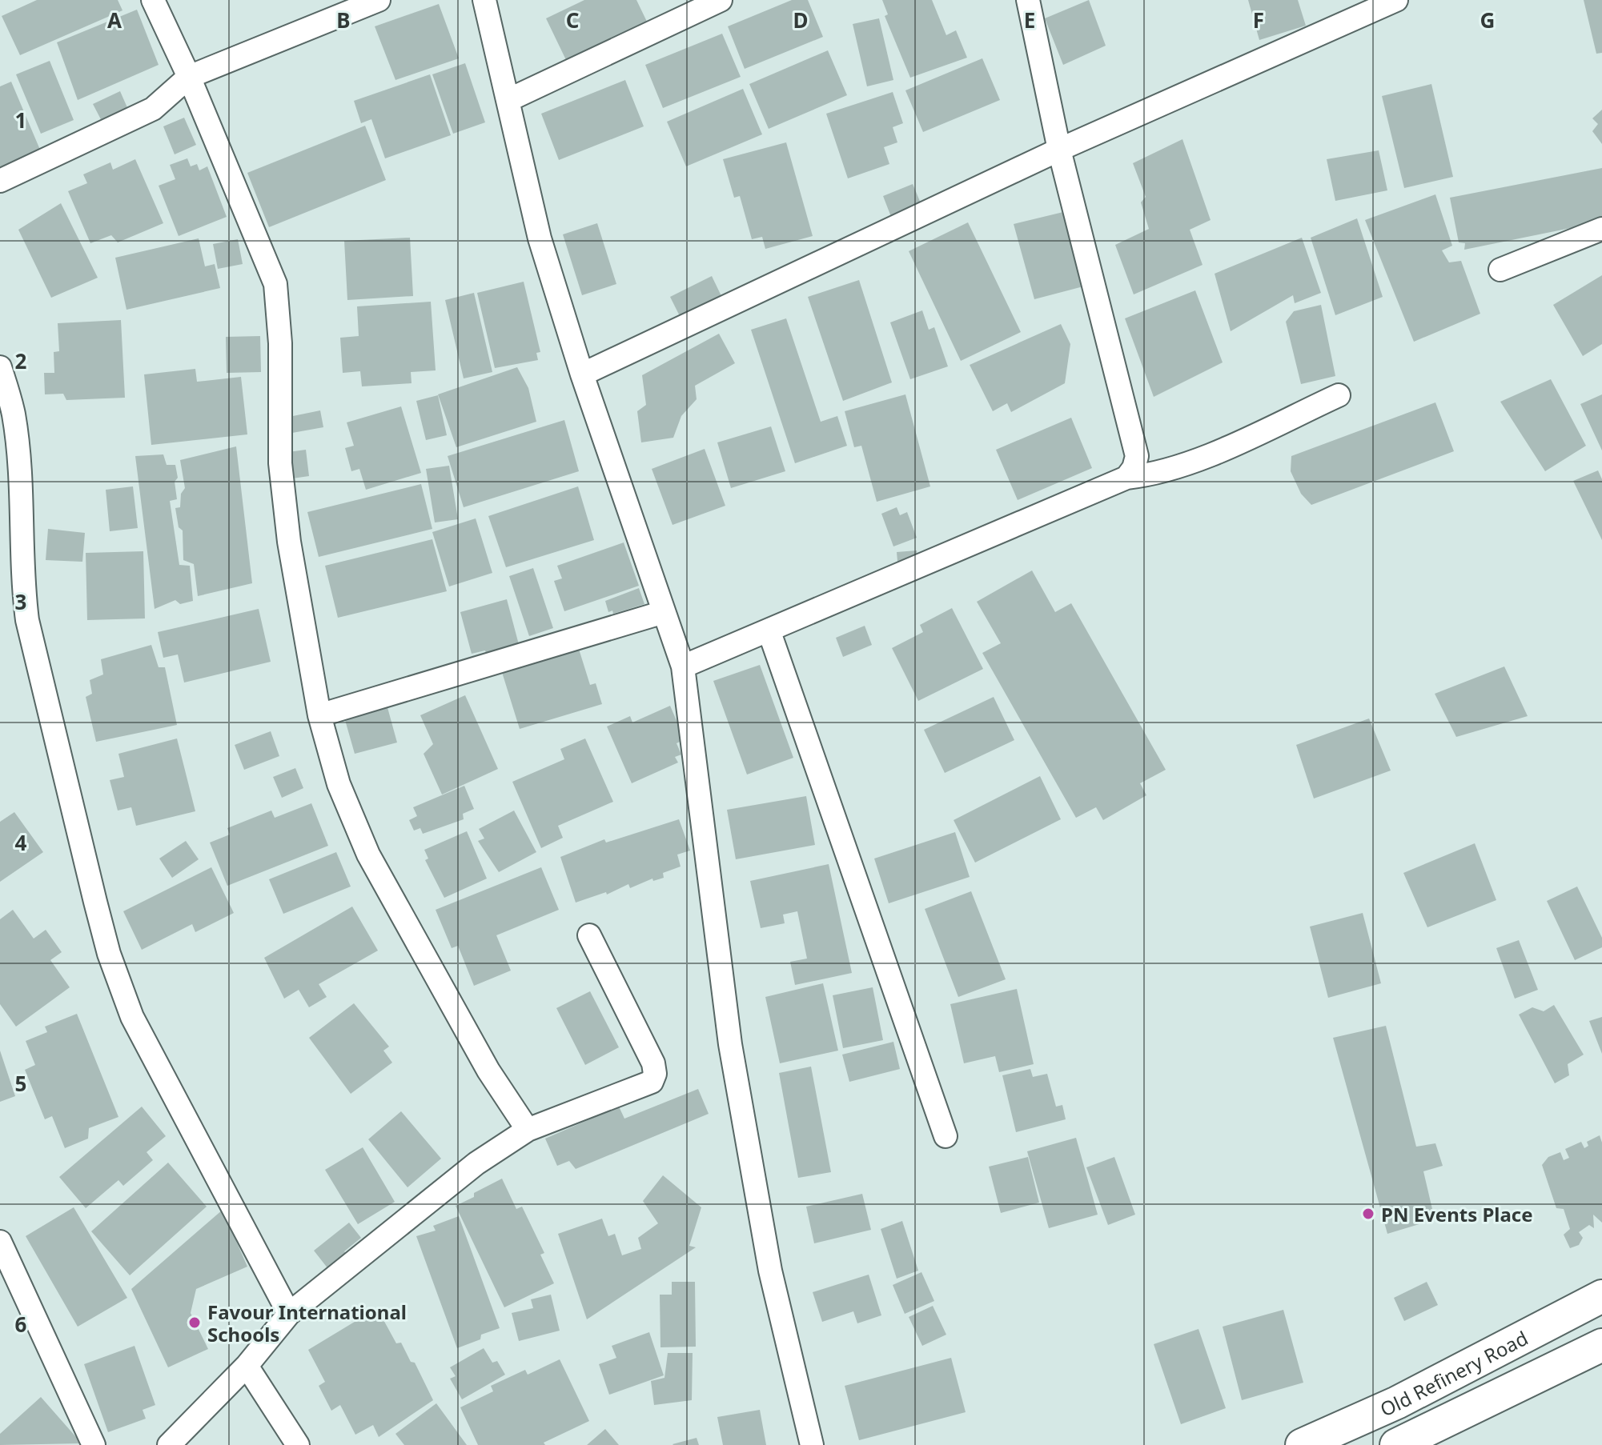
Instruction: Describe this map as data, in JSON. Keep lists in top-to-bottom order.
{
  "streets": {
    "main road": ["Old Refinery Road"]
  },
  "places": ["PN Events Place", "Favour International Schools"],
  "grid": {
    "columns": [
      "A",
      "B",
      "C",
      "D",
      "E",
      "F",
      "G"
    ],
    "rows": [
      "1",
      "2",
      "3",
      "4",
      "5",
      "6"
    ]
  }
}
